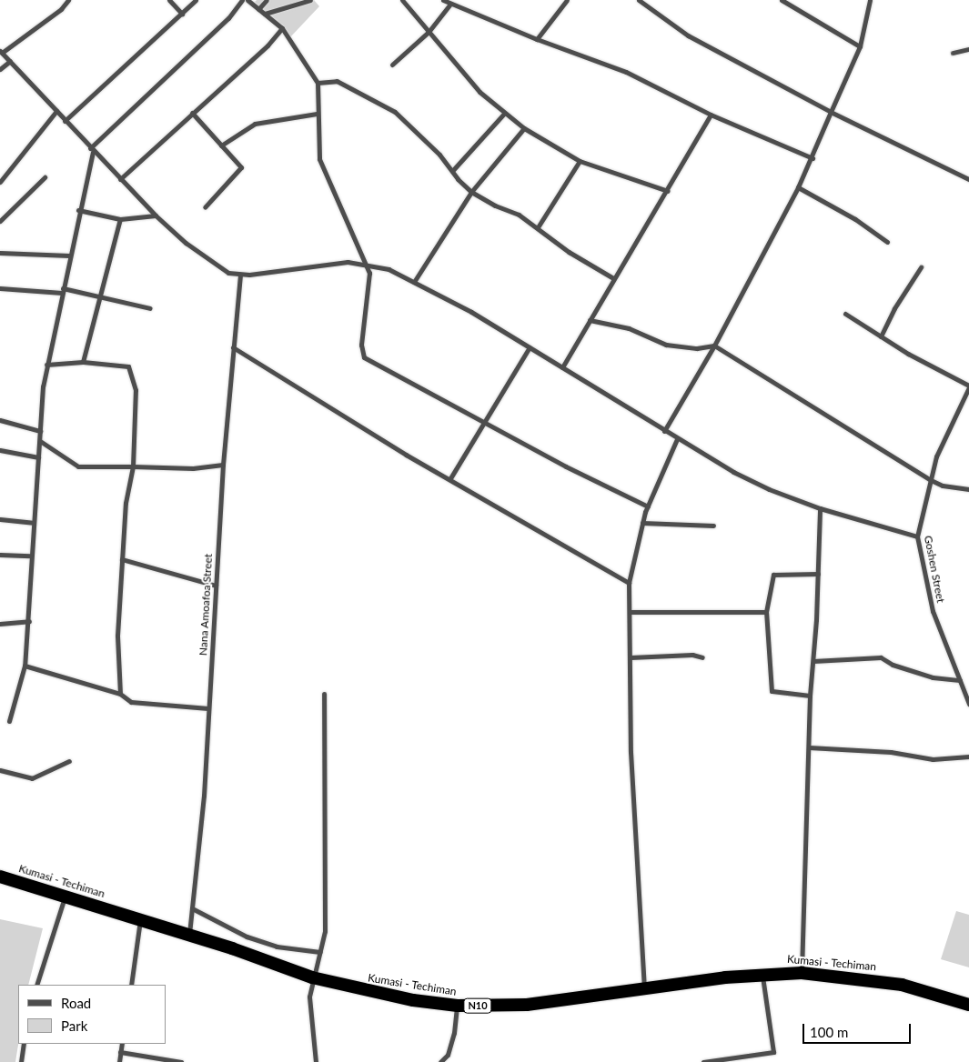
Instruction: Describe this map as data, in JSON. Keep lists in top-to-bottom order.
{
  "streets": {
    "highway": ["Kumasi - Techiman", "N10"],
    "street": ["Goshen Street", "Nana Amoafoa Street"]
  },
  "crossings": [
    ["Nana Amoafoa Street", "Kumasi - Techiman"]
  ],
  "legend": ["Road", "Park"],
  "scale_bar": "100 m"
}
